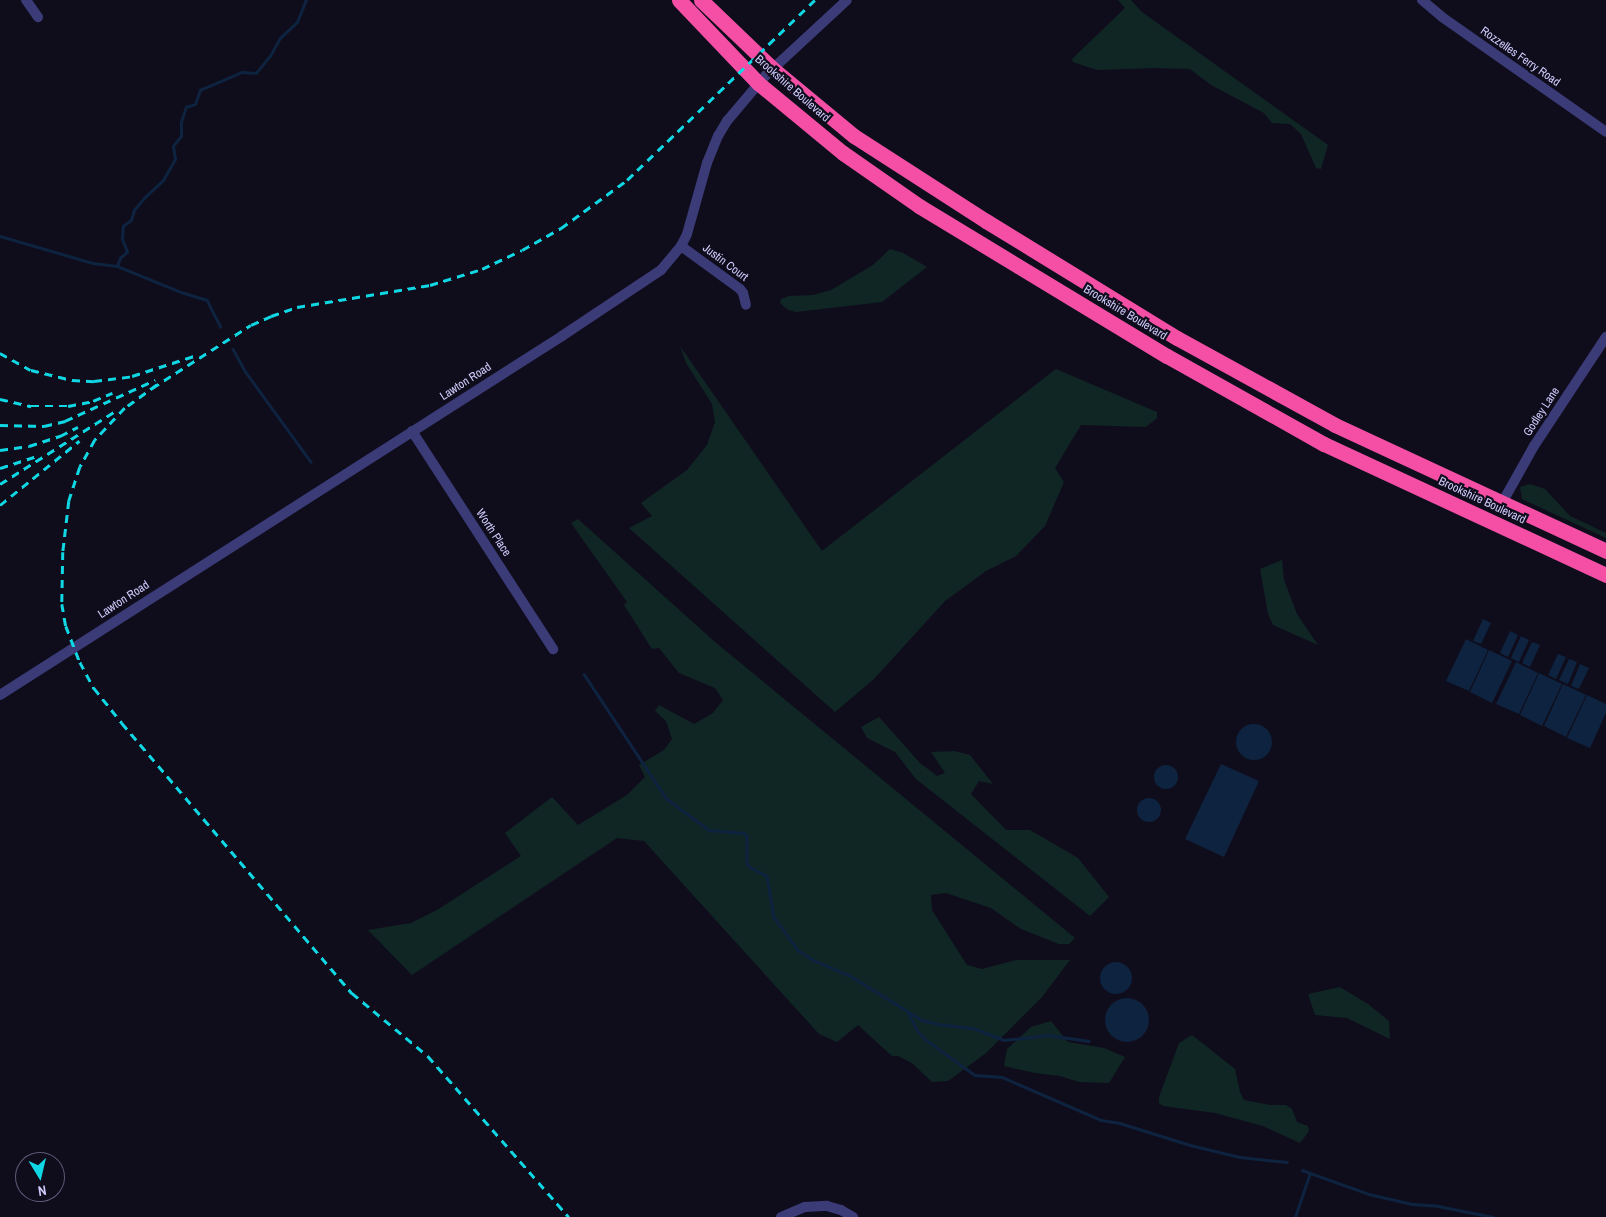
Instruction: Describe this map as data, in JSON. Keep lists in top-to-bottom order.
{
  "streets": {
    "highway": ["Brookshire Boulevard"],
    "street": [
      "Rozzelles Ferry Road",
      "Justin Court",
      "Lawton Road",
      "Godley Lane",
      "Worth Place"
    ]
  },
  "crossings": [
    ["Brookshire Boulevard", "Lawton Road"],
    ["Brookshire Boulevard", "Godley Lane"],
    ["Justin Court", "Lawton Road"],
    ["Lawton Road", "Worth Place"]
  ],
  "north": "bottom"
}
